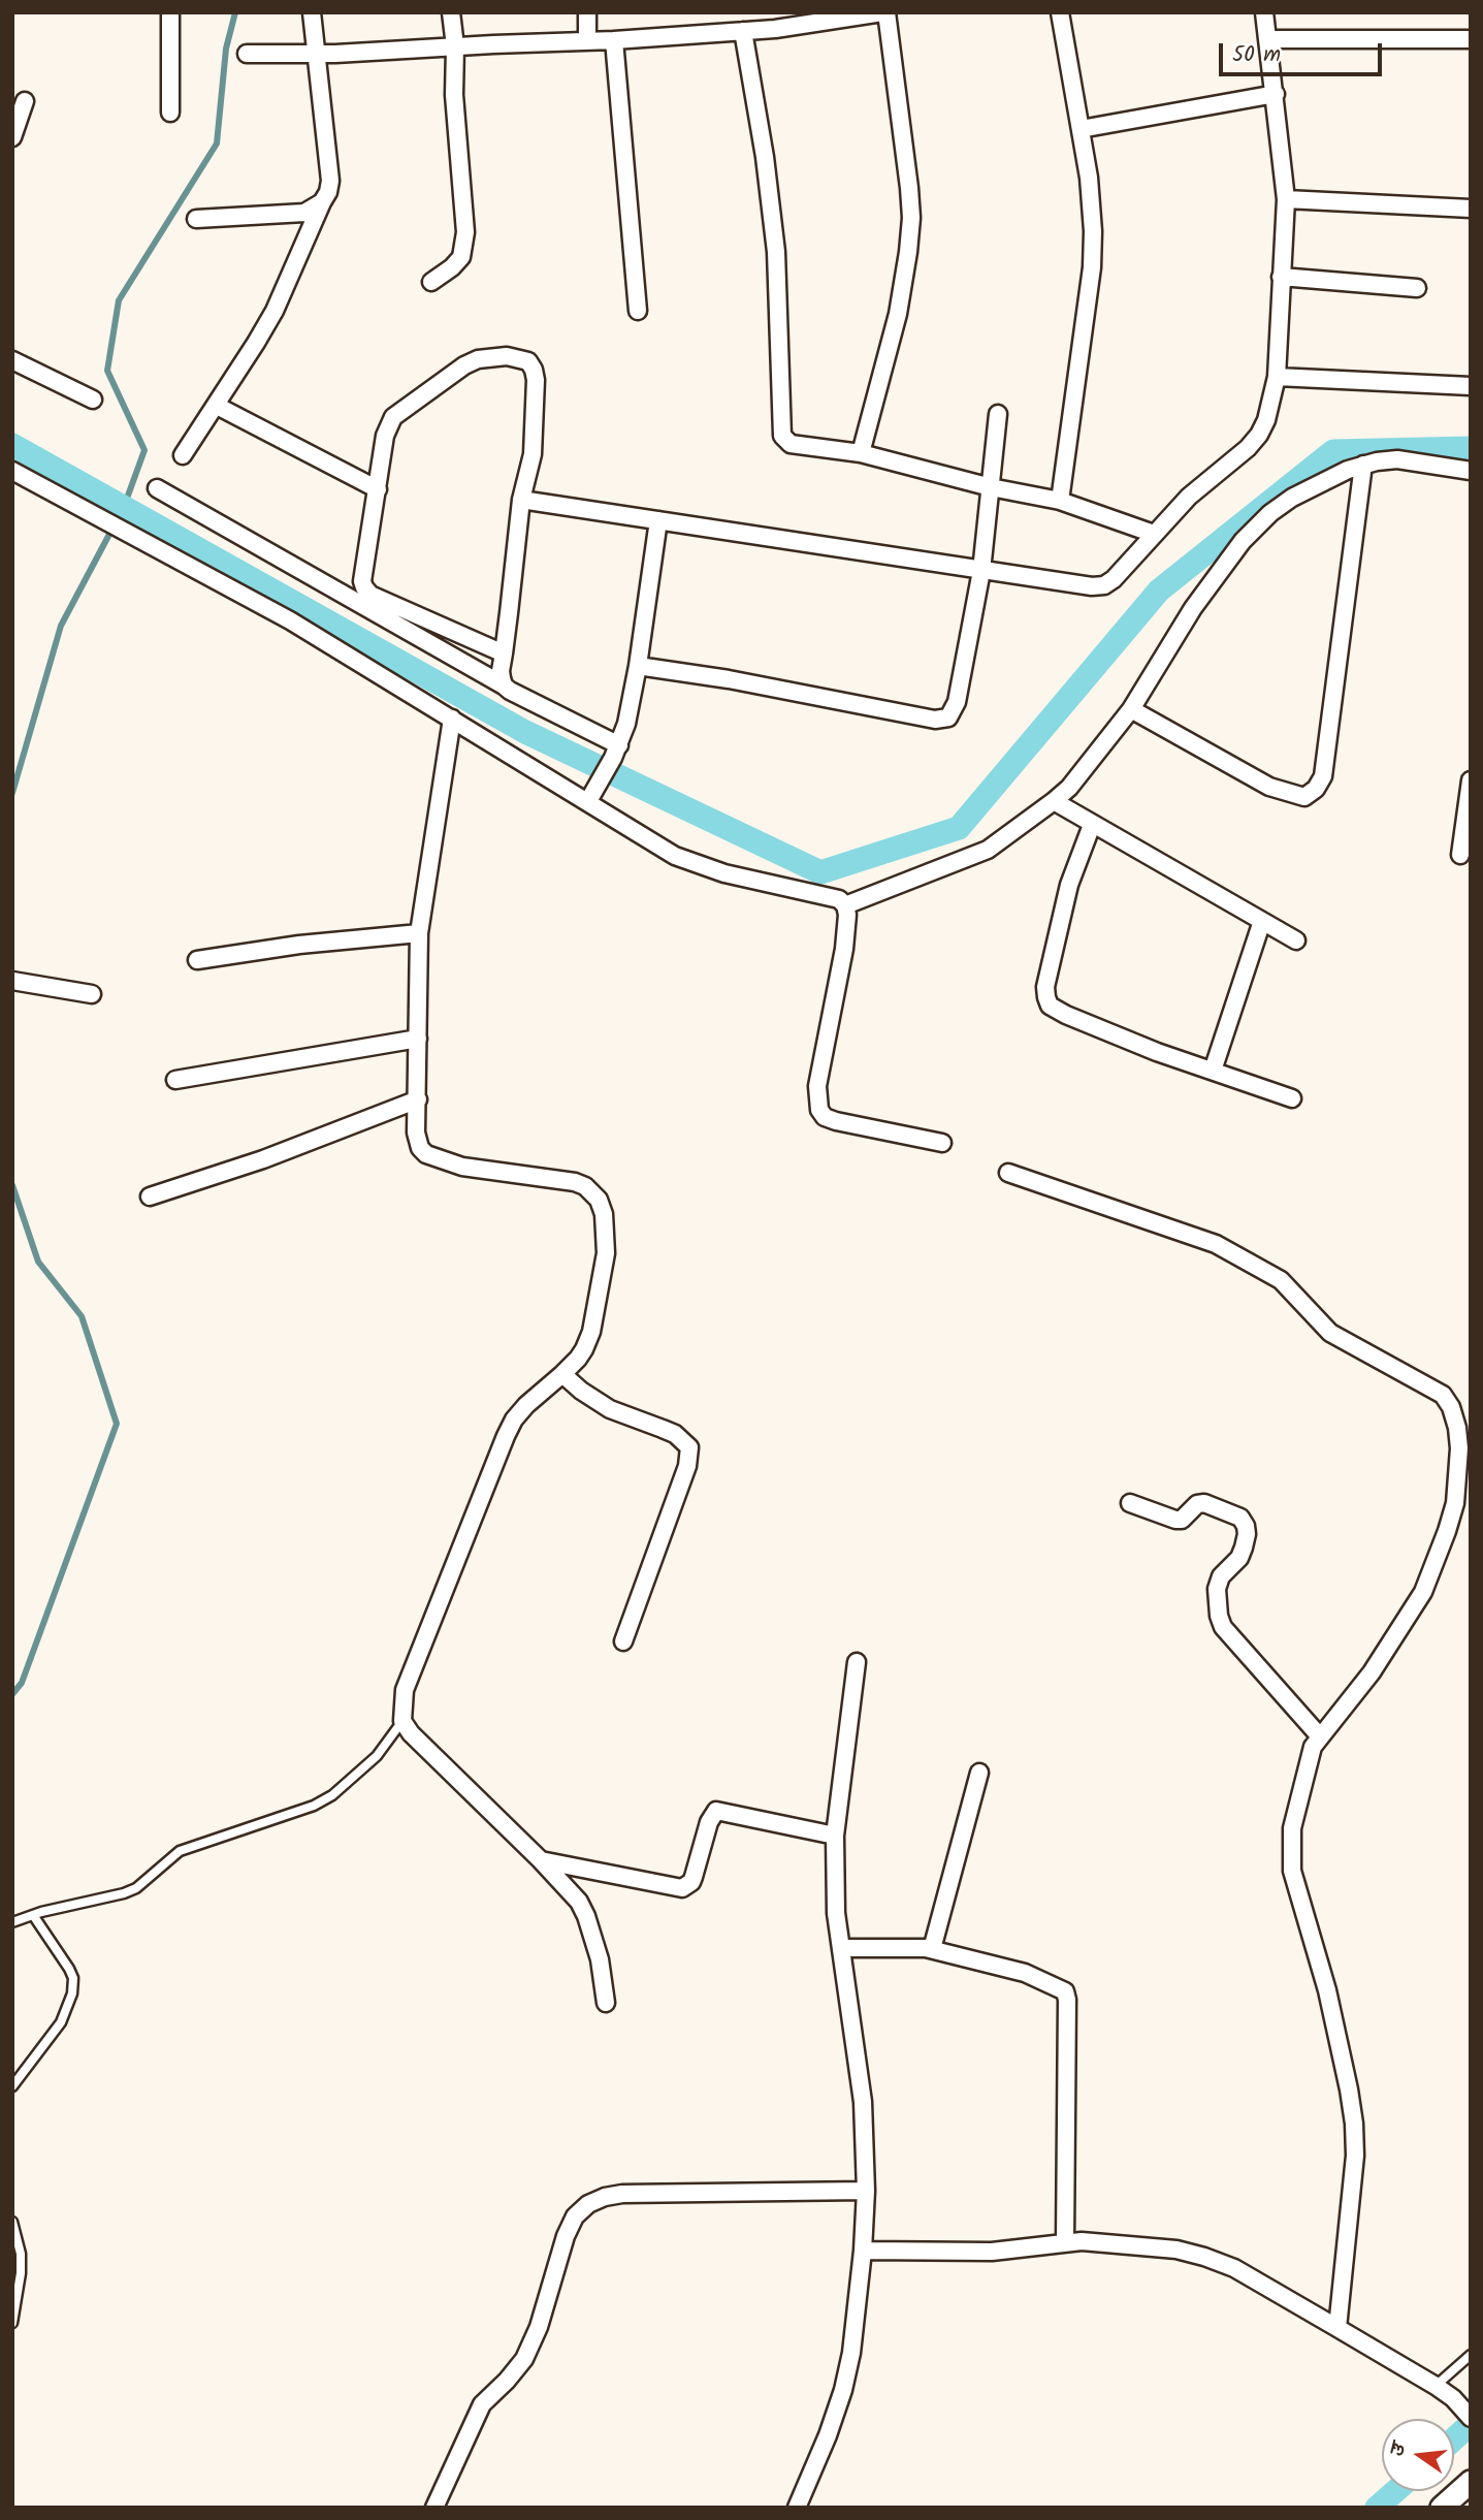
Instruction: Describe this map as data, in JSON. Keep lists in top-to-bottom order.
{
  "scale_bar": "50 m",
  "north": "left"
}
